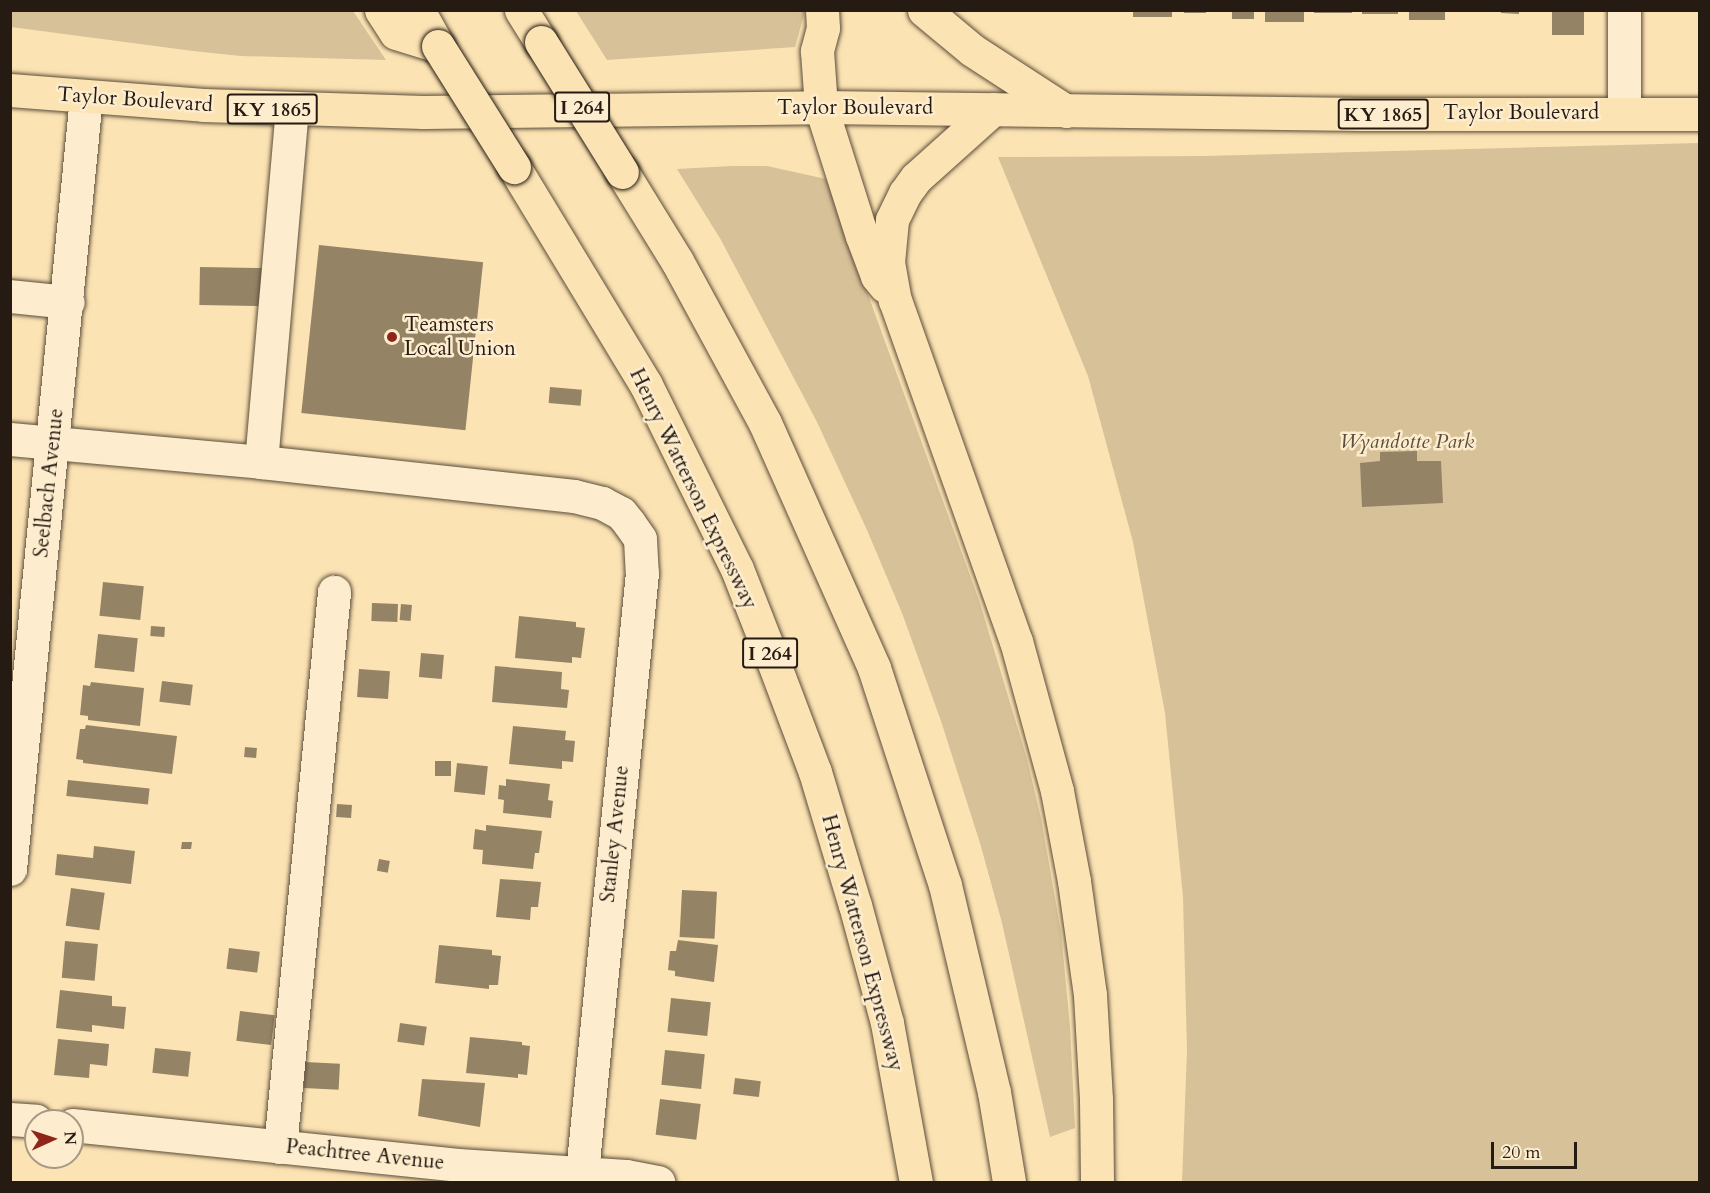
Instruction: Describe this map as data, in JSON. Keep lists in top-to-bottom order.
{
  "streets": {
    "main road": [
      "Taylor Boulevard",
      "I 264",
      "KY 1865",
      "Henry Watterson Expressway"
    ],
    "street": ["Seelbach Avenue", "Stanley Avenue", "Peachtree Avenue"]
  },
  "crossings": [
    ["Taylor Boulevard", "Seelbach Avenue"],
    ["Stanley Avenue", "Peachtree Avenue"]
  ],
  "parks": ["Wyandotte Park"],
  "places": ["Teamsters Local Union"],
  "scale_bar": "20 m",
  "north": "right"
}
